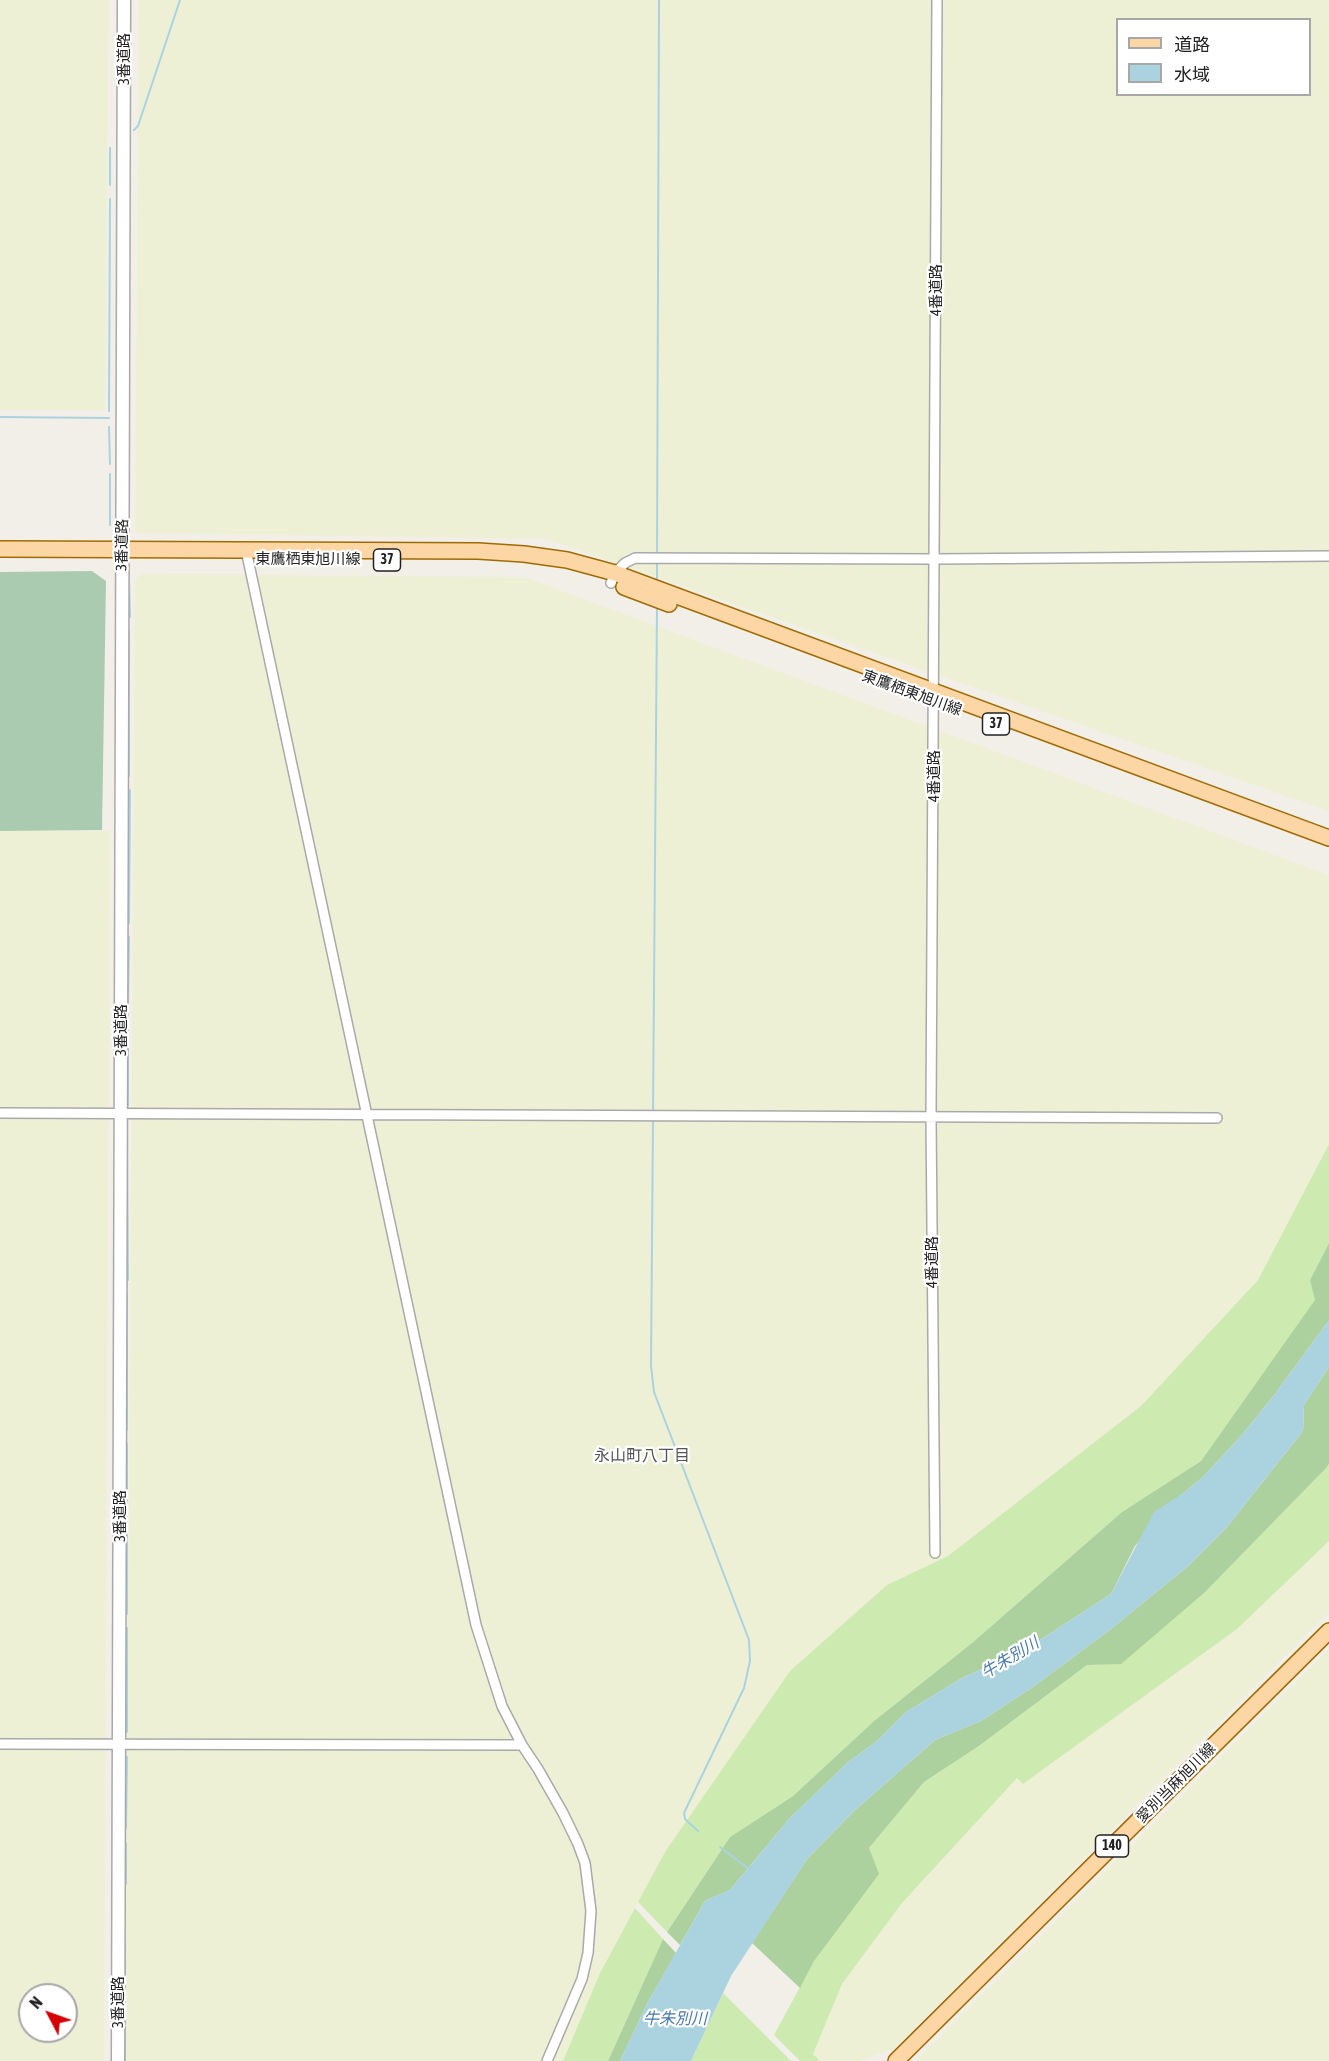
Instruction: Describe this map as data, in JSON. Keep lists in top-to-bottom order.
{
  "streets": {
    "main road": [
      "東鷹栖東旭川線",
      "37",
      "愛別当麻旭川線",
      "140"
    ],
    "street": ["3番道路", "4番道路"]
  },
  "crossings": [
    ["3番道路", "東鷹栖東旭川線"],
    ["4番道路", "東鷹栖東旭川線"]
  ],
  "districts": ["永山町八丁目"],
  "water": ["牛朱別川"],
  "legend": ["道路", "水域"],
  "north": "top left"
}
